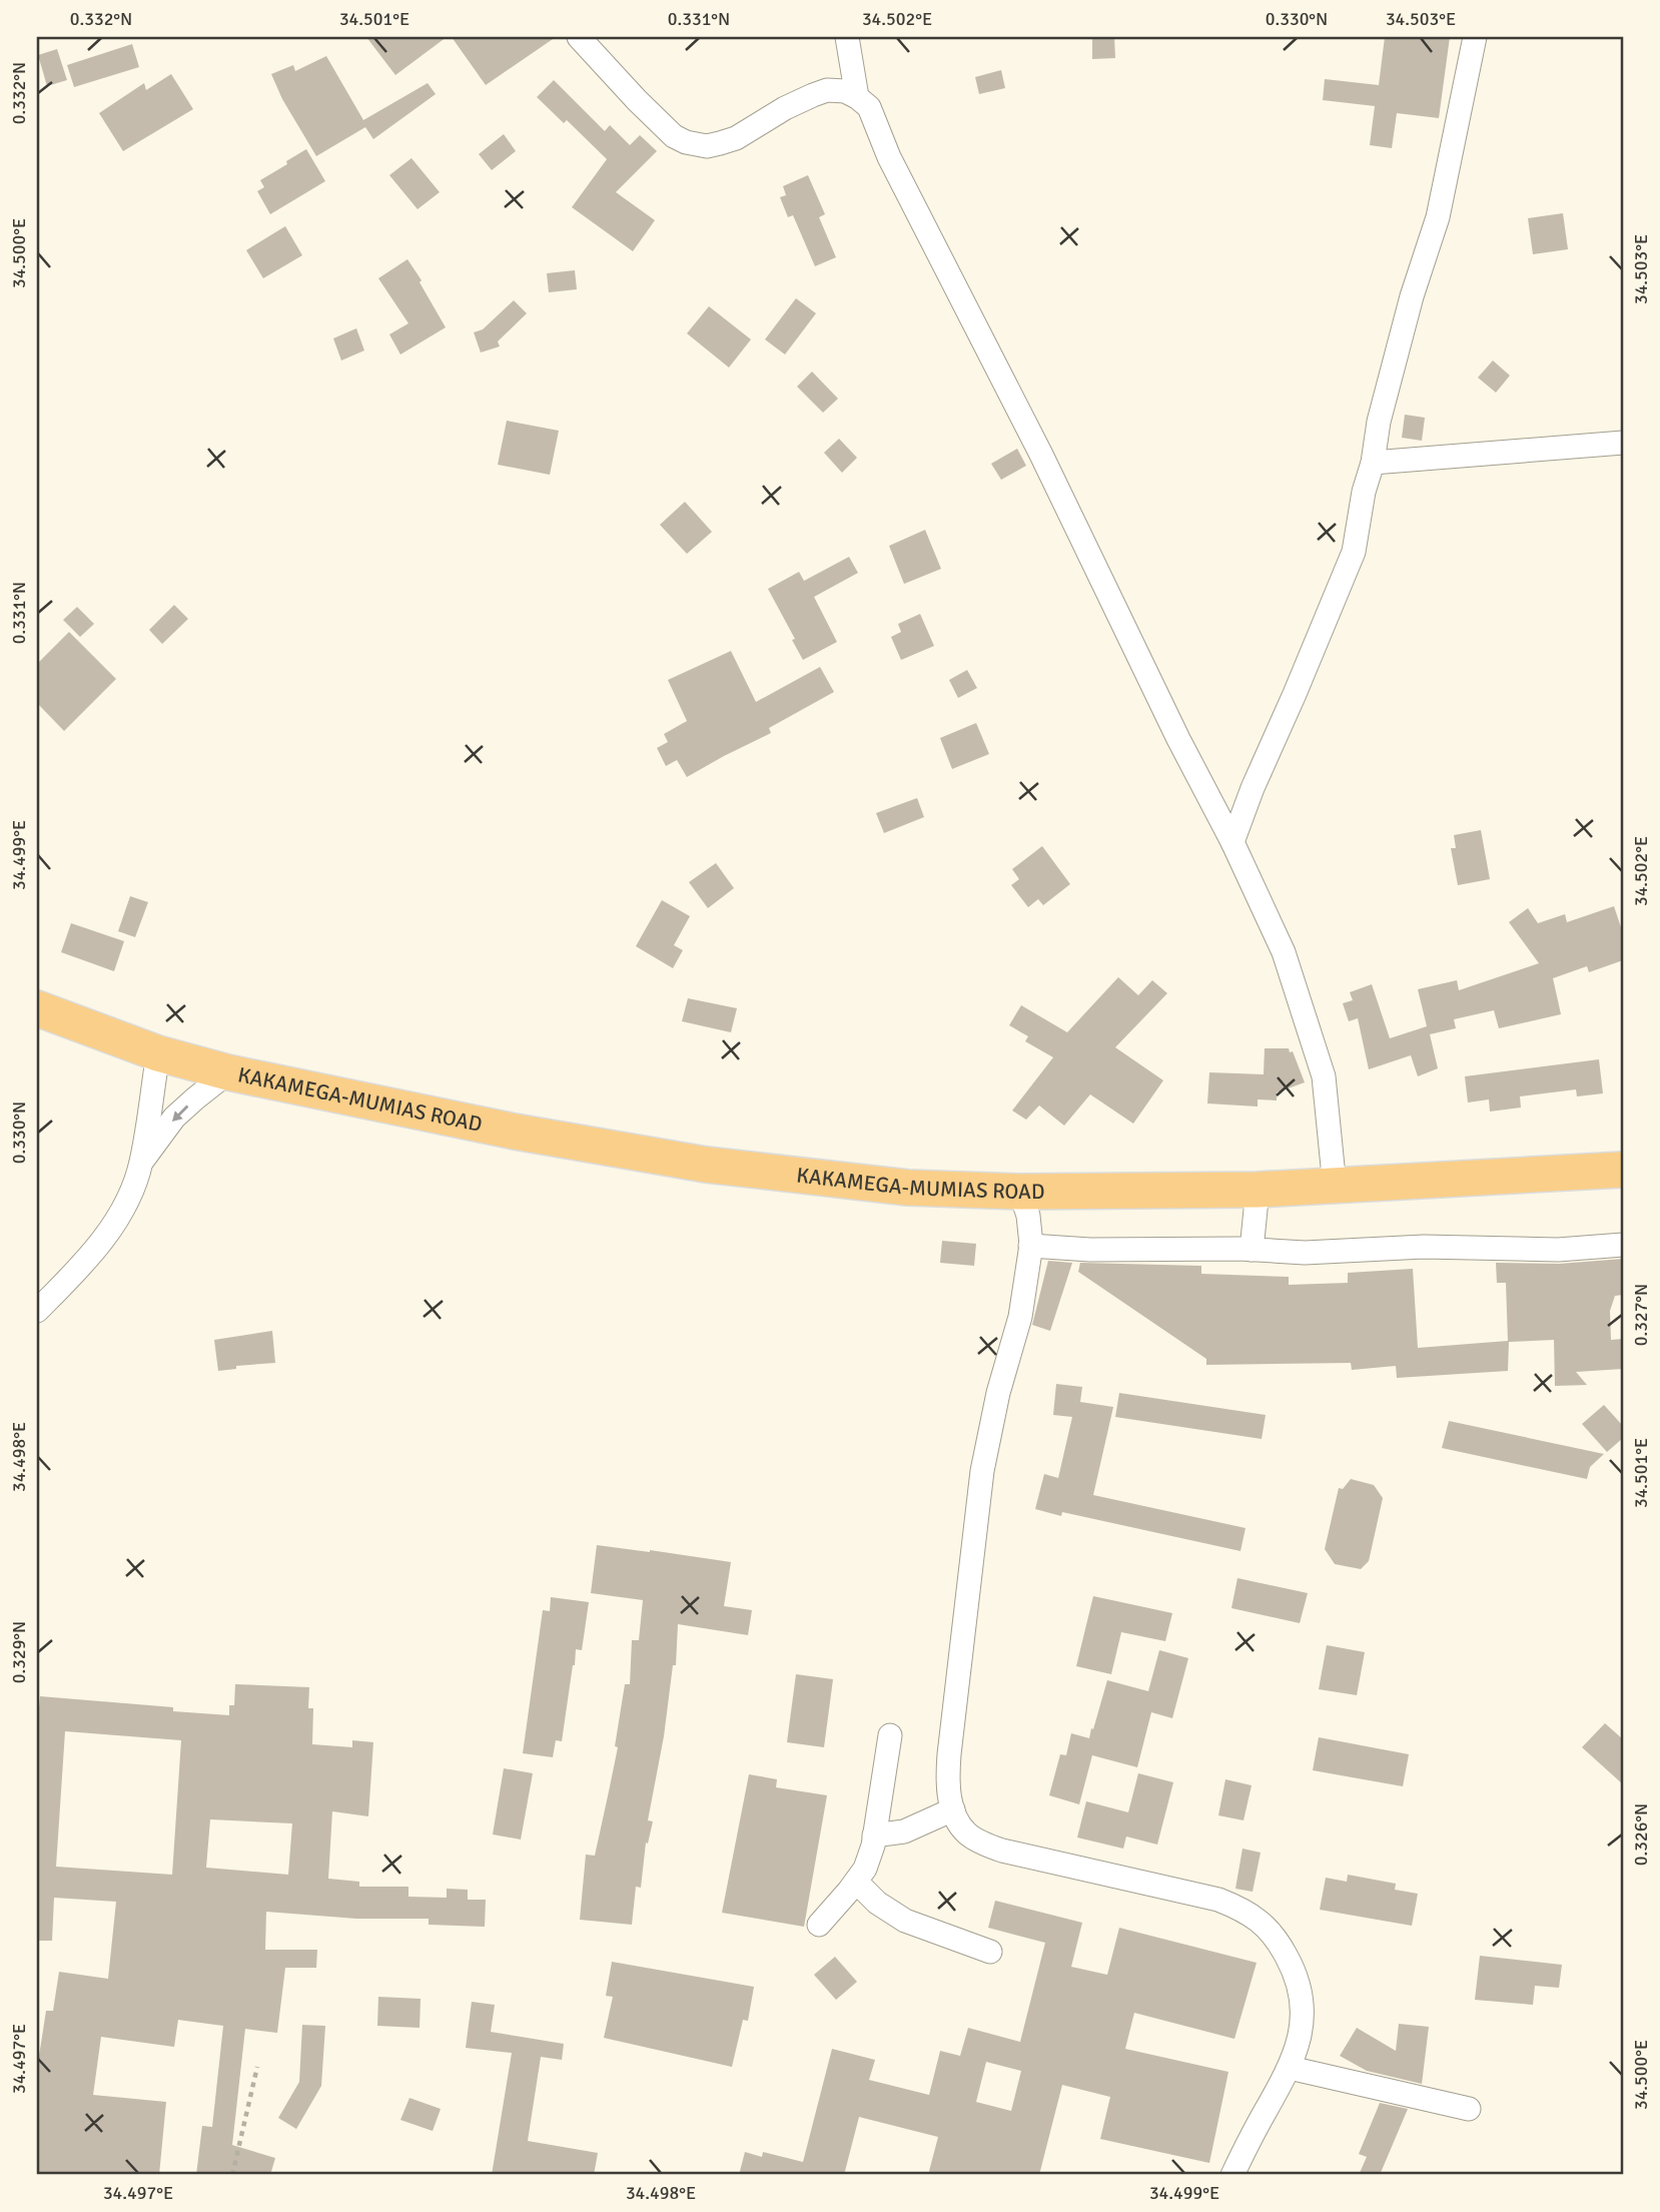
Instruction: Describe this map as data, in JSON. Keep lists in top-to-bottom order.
{
  "streets": {
    "highway": ["KAKAMEGA-MUMIAS ROAD"]
  },
  "coordinates": [
    "0.332°N",
    "34.501°E",
    "0.331°N",
    "34.502°E",
    "0.330°N",
    "34.503°E",
    "34.500°E",
    "34.499°E",
    "0.327°N",
    "34.498°E",
    "0.329°N",
    "0.326°N",
    "34.497°E"
  ]
}
